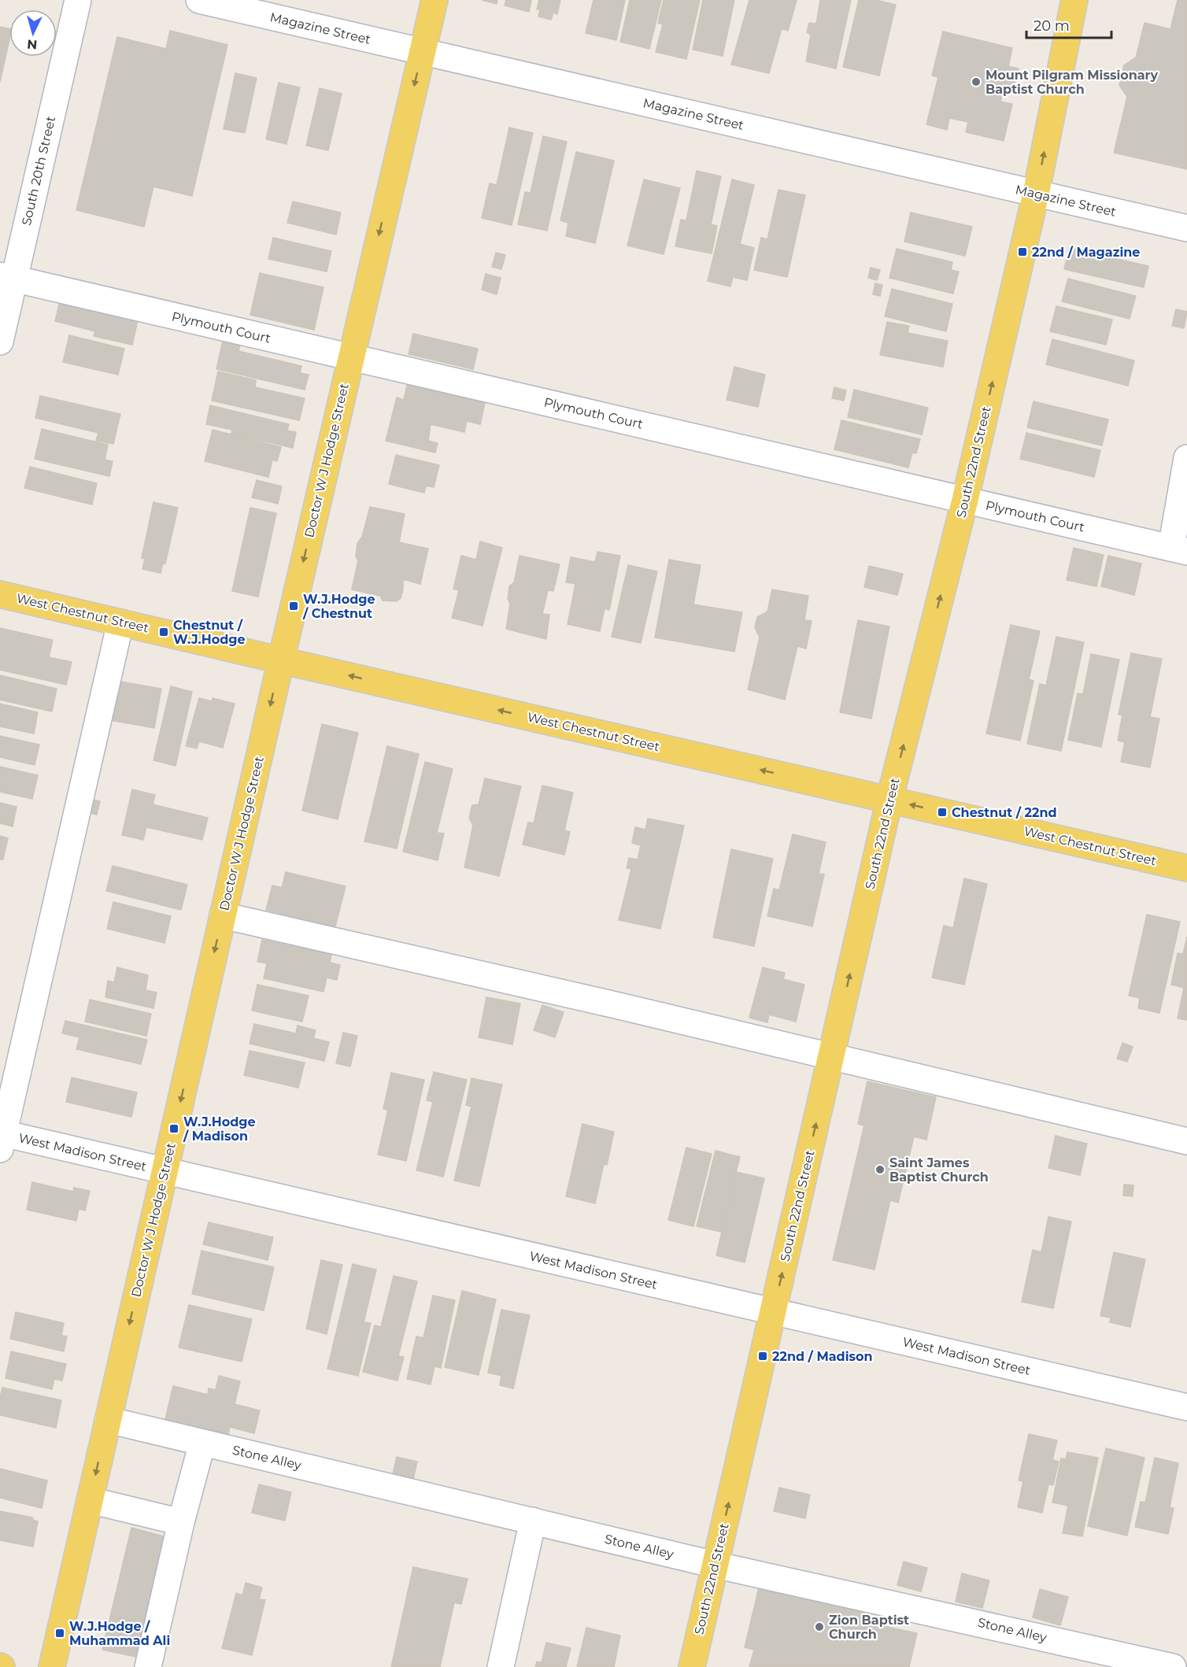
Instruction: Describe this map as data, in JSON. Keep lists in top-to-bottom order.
{
  "streets": {
    "main road": ["Doctor W J Hodge Street", "South 22nd Street", "West Chestnut Street"],
    "street": [
      "Magazine Street",
      "South 20th Street",
      "Plymouth Court",
      "West Madison Street",
      "Stone Alley"
    ]
  },
  "crossings": [
    ["Magazine Street", "Doctor W J Hodge Street"],
    ["Magazine Street", "South 22nd Street"],
    ["South 20th Street", "Plymouth Court"],
    ["Plymouth Court", "Doctor W J Hodge Street"],
    ["Plymouth Court", "South 22nd Street"],
    ["Doctor W J Hodge Street", "West Chestnut Street"],
    ["Doctor W J Hodge Street", "West Madison Street"],
    ["Doctor W J Hodge Street", "Stone Alley"],
    ["South 22nd Street", "West Chestnut Street"],
    ["South 22nd Street", "West Madison Street"],
    ["South 22nd Street", "Stone Alley"]
  ],
  "one_way": ["Doctor W J Hodge Street", "South 22nd Street", "West Chestnut Street"],
  "places": {
    "other": ["Mount Pilgram Missionary Baptist Church", "Saint James Baptist Church", "Zion Baptist Church"],
    "transit": [
      "22nd / Magazine",
      "W.J.Hodge / Chestnut",
      "Chestnut / W.J.Hodge",
      "Chestnut / 22nd",
      "W.J.Hodge / Madison",
      "22nd / Madison",
      "W.J.Hodge / Muhammad Ali"
    ]
  },
  "scale_bar": "20 m",
  "north": "bottom"
}
